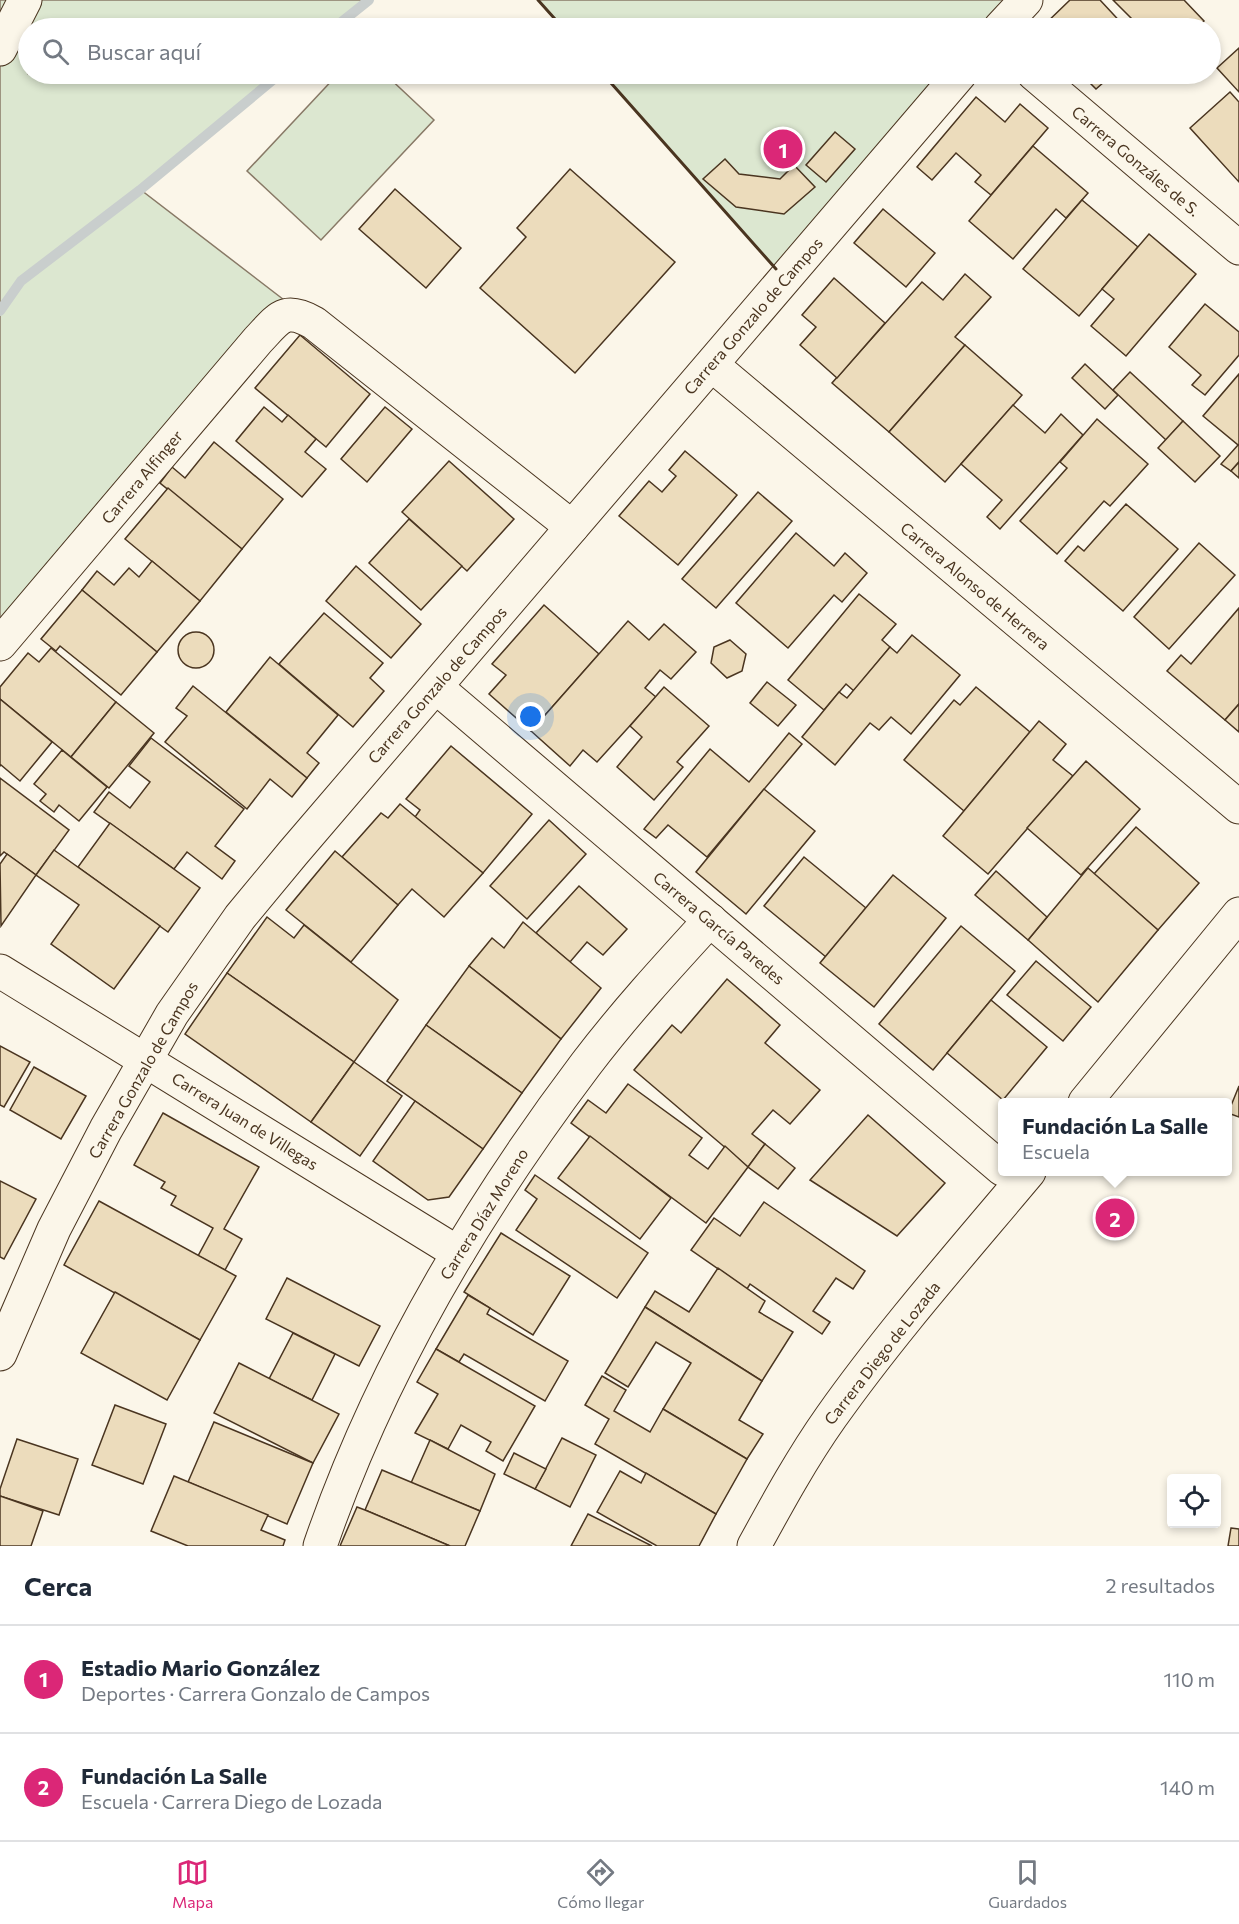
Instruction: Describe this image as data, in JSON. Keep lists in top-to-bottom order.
{
  "streets": {
    "main road": [
      "Carrera Gonzáles de S.",
      "Carrera Gonzalo de Campos",
      "Carrera Alfinger",
      "Carrera Alonso de Herrera",
      "Carrera García Paredes",
      "Carrera Juan de Villegas",
      "Carrera Díaz Moreno",
      "Carrera Diego de Lozada"
    ]
  },
  "crossings": [
    ["Carrera Gonzalo de Campos", "Carrera Alfinger"],
    ["Carrera Gonzalo de Campos", "Carrera Alonso de Herrera"],
    ["Carrera Gonzalo de Campos", "Carrera García Paredes"],
    ["Carrera Gonzalo de Campos", "Carrera Juan de Villegas"],
    ["Carrera García Paredes", "Carrera Díaz Moreno"],
    ["Carrera Juan de Villegas", "Carrera Díaz Moreno"]
  ],
  "page": {
    "search": "Buscar aquí",
    "pins": ["1", "2"],
    "popup": ["Fundación La Salle", "Escuela"],
    "heading": ["Cerca", "2 resultados"],
    "list": [
      {
        "mark": "1",
        "name": "Estadio Mario González",
        "note": "Deportes · Carrera Gonzalo de Campos",
        "value": "110 m"
      },
      {
        "mark": "2",
        "name": "Fundación La Salle",
        "note": "Escuela · Carrera Diego de Lozada",
        "value": "140 m"
      }
    ],
    "nav": ["Mapa", "Cómo llegar", "Guardados"]
  }
}
